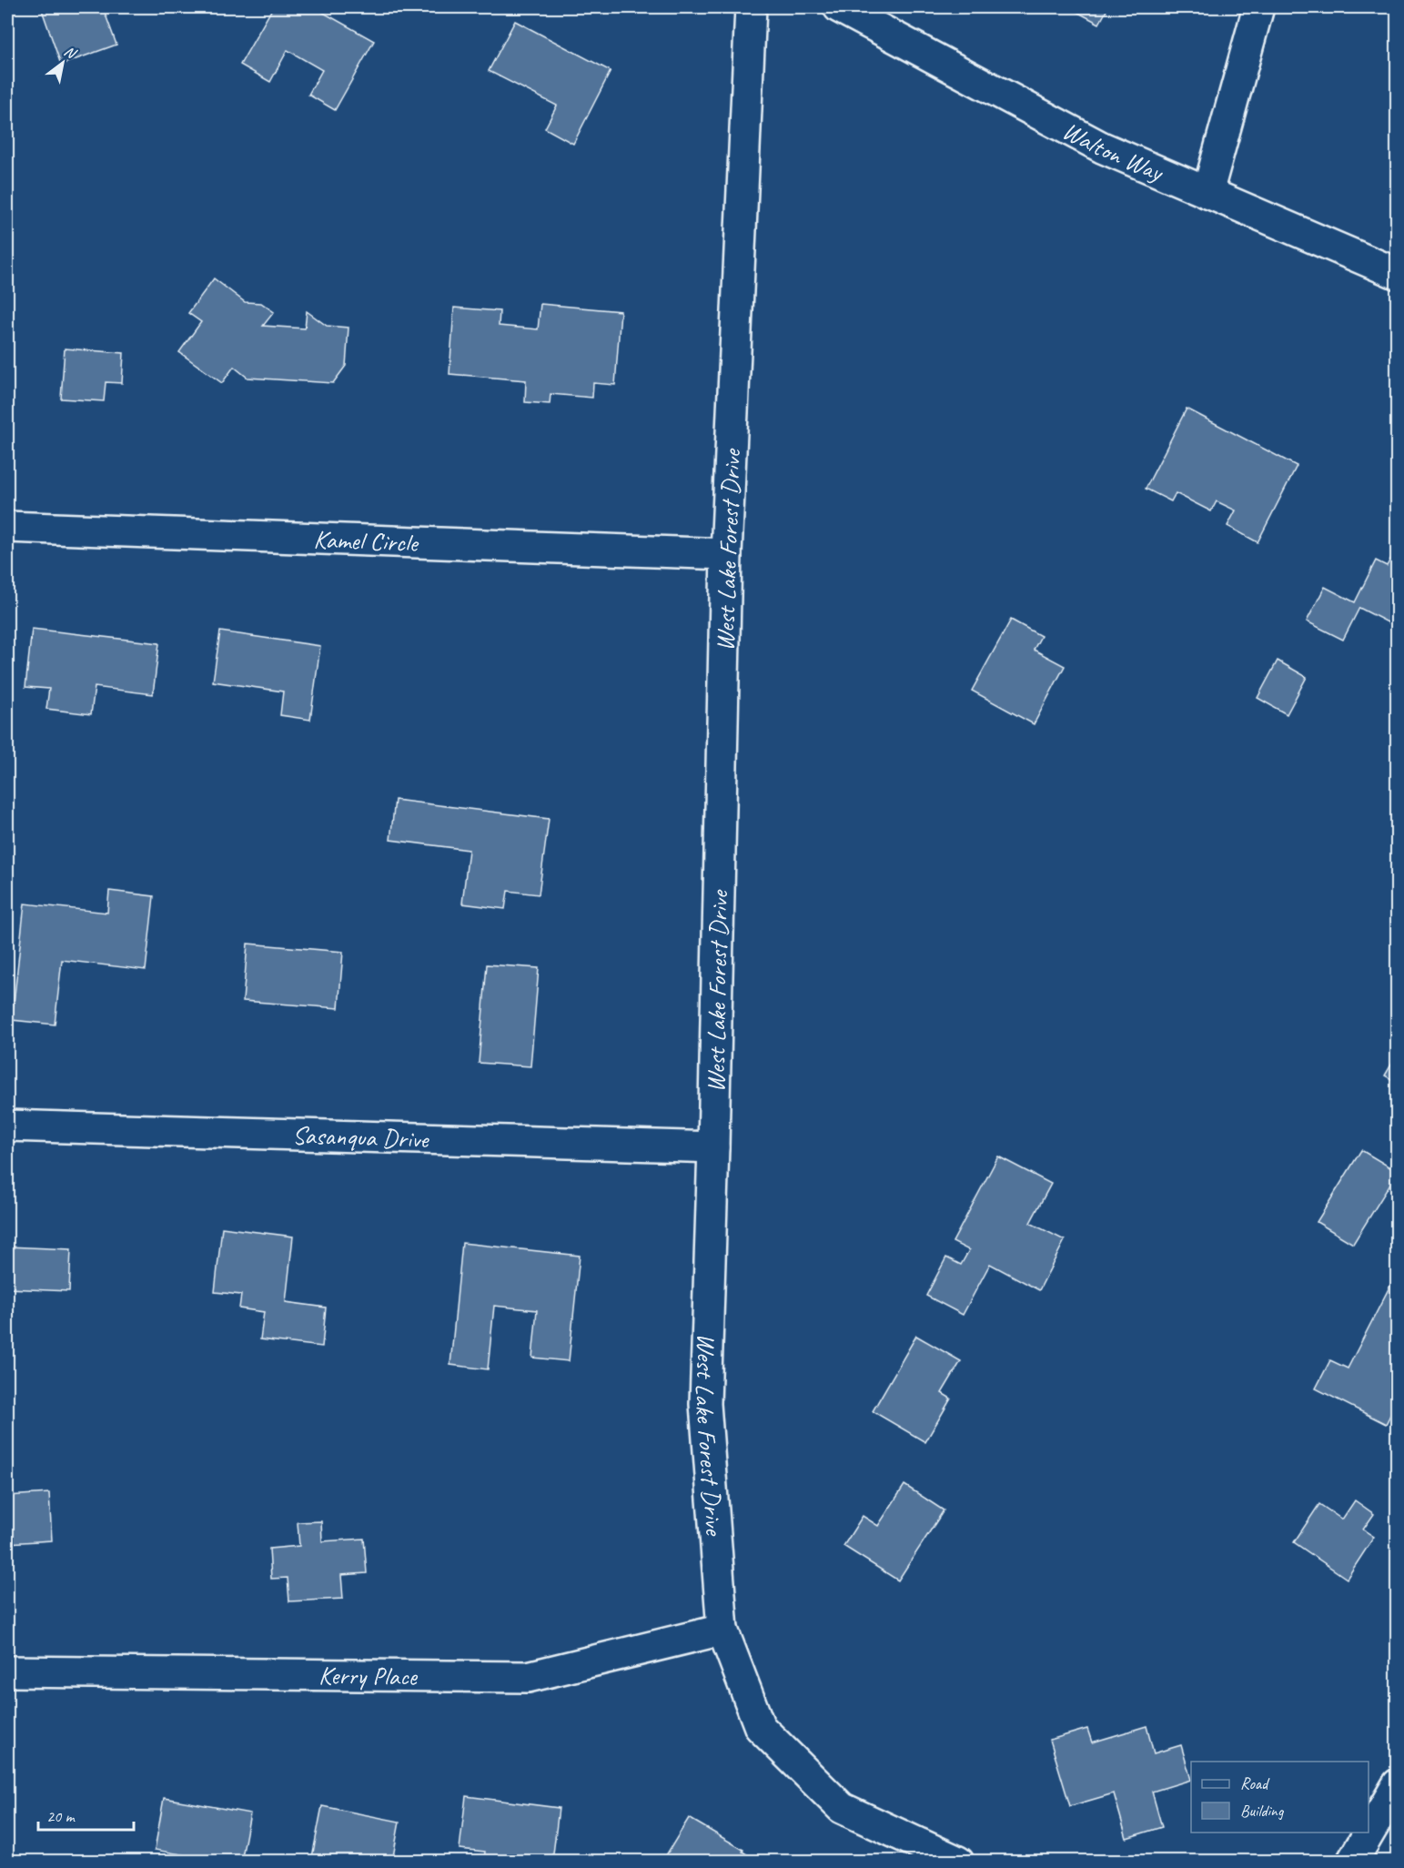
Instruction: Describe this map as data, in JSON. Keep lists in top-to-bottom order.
{
  "streets": {
    "street": [
      "Walton Way",
      "Kamel Circle",
      "West Lake Forest Drive",
      "Sasanqua Drive",
      "Kerry Place"
    ]
  },
  "crossings": [
    ["Kamel Circle", "West Lake Forest Drive"],
    ["West Lake Forest Drive", "Sasanqua Drive"],
    ["West Lake Forest Drive", "Kerry Place"]
  ],
  "legend": ["Road", "Building"],
  "scale_bar": "20 m",
  "north": "top right"
}
